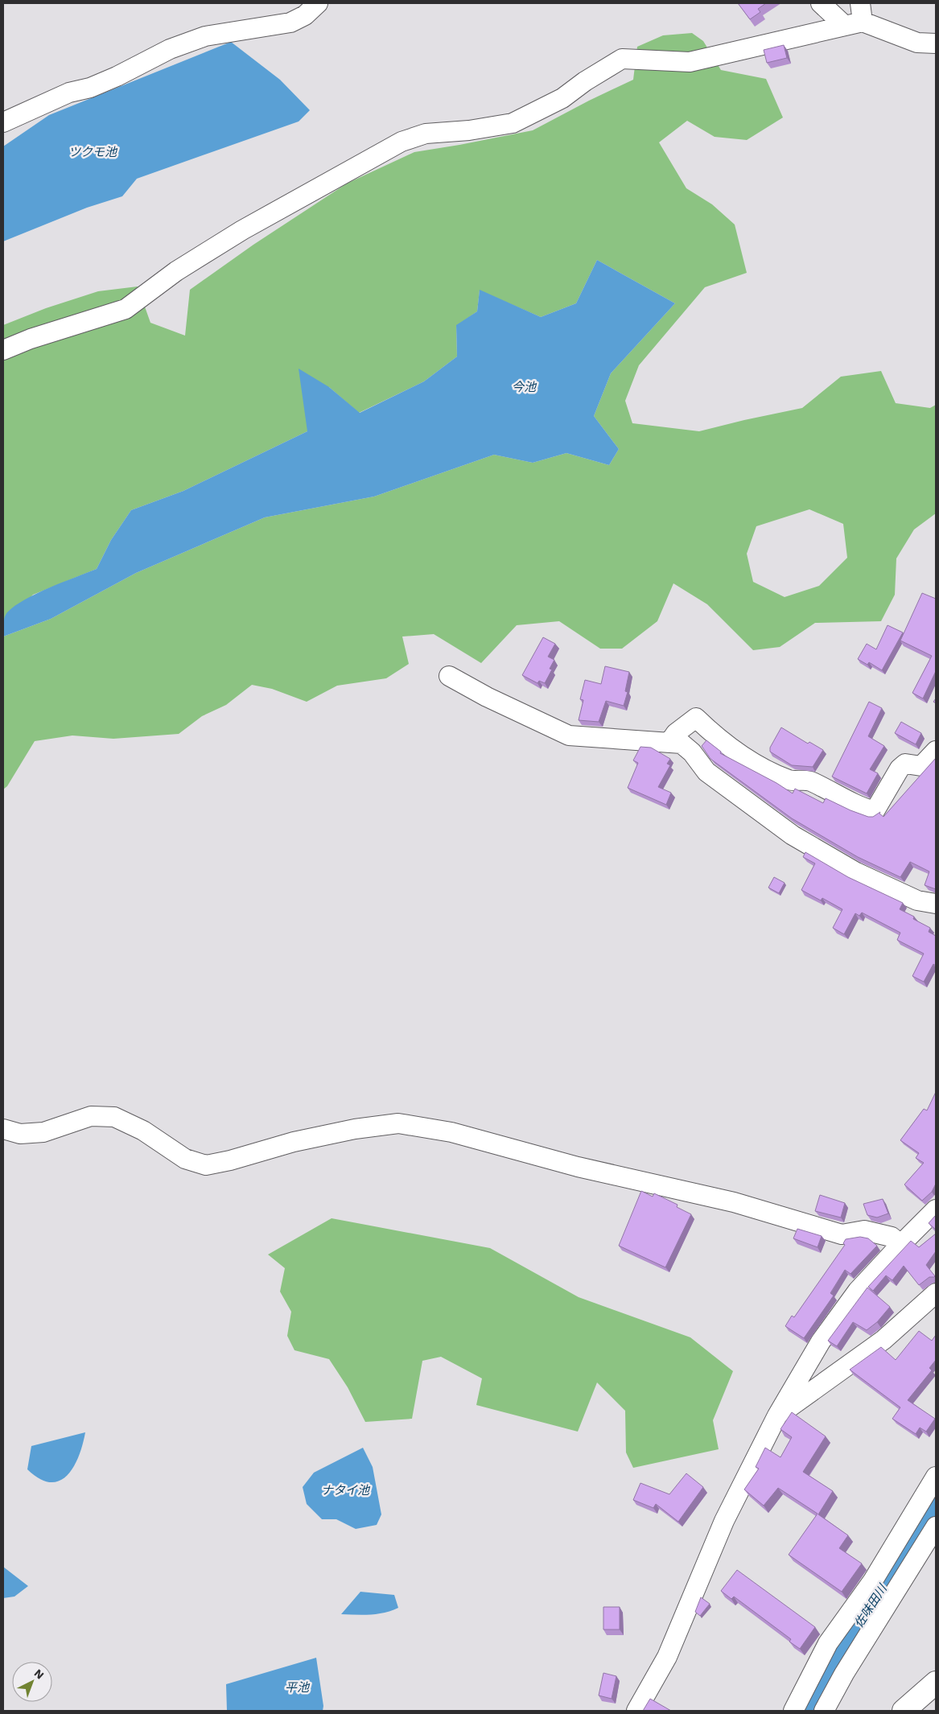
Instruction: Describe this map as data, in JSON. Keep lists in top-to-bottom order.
{
  "water": [
    "ツクモ池",
    "今池",
    "ナタイ池",
    "佐味田川",
    "平池"
  ],
  "north": "top right"
}
